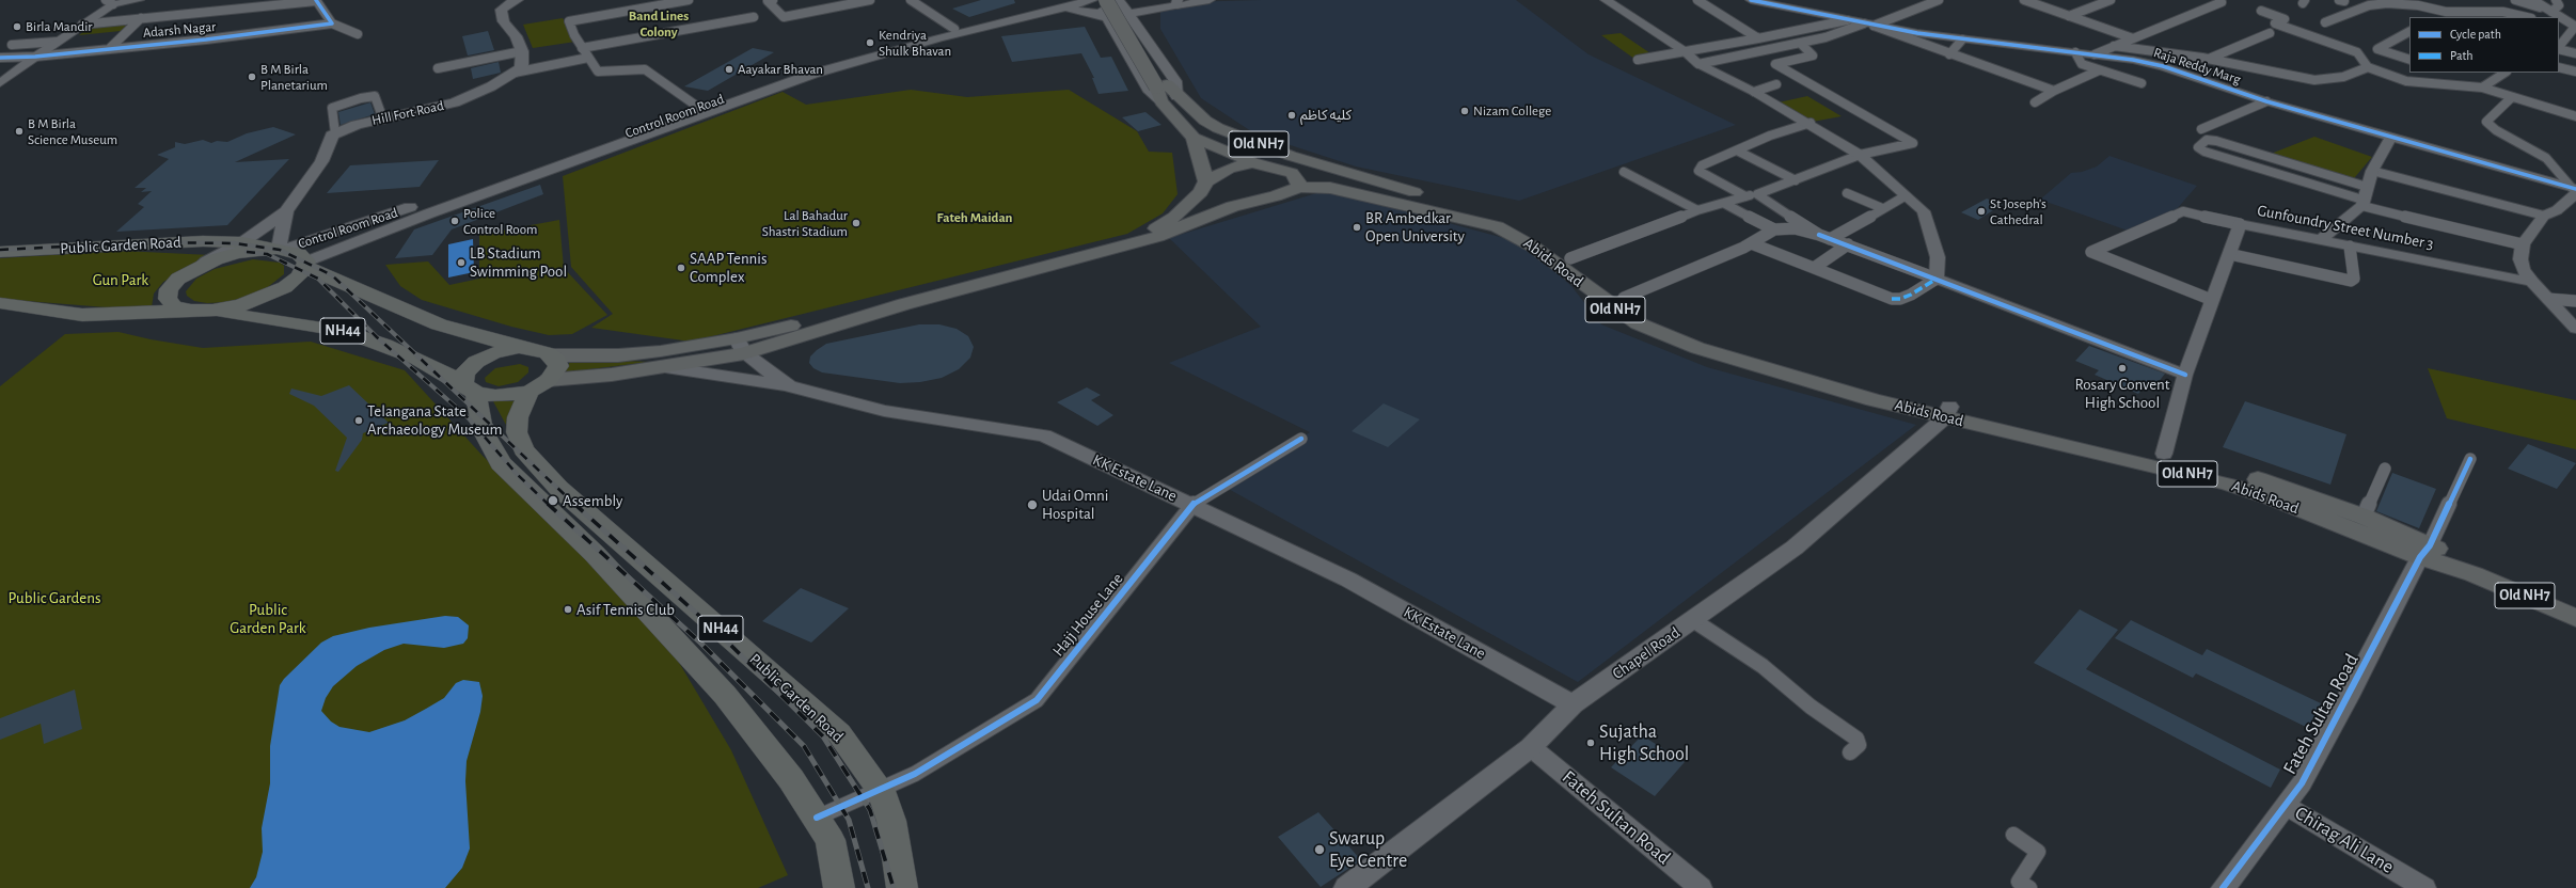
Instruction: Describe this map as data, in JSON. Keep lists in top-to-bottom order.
{
  "streets": {
    "highway": ["Public Garden Road", "NH44"],
    "main road": [
      "Hill Fort Road",
      "Control Room Road",
      "Old NH7",
      "Abids Road",
      "KK Estate Lane",
      "Chapel Road"
    ],
    "street": [
      "Adarsh Nagar",
      "Raja Reddy Marg",
      "Gunfoundry Street Number 3",
      "Hajj House Lane",
      "Fateh Sultan Road",
      "Chirag Ali Lane"
    ]
  },
  "crossings": [
    ["Control Room Road", "NH44"],
    ["Old NH7", "Gunfoundry Street Number 3"],
    ["Old NH7", "Abids Road"],
    ["Old NH7", "Chapel Road"],
    ["Old NH7", "Fateh Sultan Road"],
    ["Public Garden Road", "NH44"],
    ["Public Garden Road", "Hajj House Lane"],
    ["Abids Road", "Chapel Road"],
    ["Abids Road", "Fateh Sultan Road"],
    ["NH44", "Hajj House Lane"],
    ["KK Estate Lane", "Hajj House Lane"],
    ["KK Estate Lane", "Chapel Road"],
    ["Chapel Road", "Fateh Sultan Road"],
    ["Fateh Sultan Road", "Chirag Ali Lane"]
  ],
  "districts": ["Band Lines Colony", "Fateh Maidan"],
  "parks": ["Gun Park", "Public Gardens", "Public Garden Park"],
  "places": [
    "Birla Mandir",
    "Kendriya Shulk Bhavan",
    "Aayakar Bhavan",
    "B M Birla Planetarium",
    "Nizam College",
    "كليه كاظم",
    "B M Birla Science Museum",
    "St Joseph's Cathedral",
    "Police Control Room",
    "Lal Bahadur Shastri Stadium",
    "BR Ambedkar Open University",
    "LB Stadium Swimming Pool",
    "SAAP Tennis Complex",
    "Rosary Convent High School",
    "Telangana State Archaeology Museum",
    "Assembly",
    "Udai Omni Hospital",
    "Asif Tennis Club",
    "Sujatha High School",
    "Swarup Eye Centre"
  ],
  "legend": ["Cycle path", "Path"]
}
